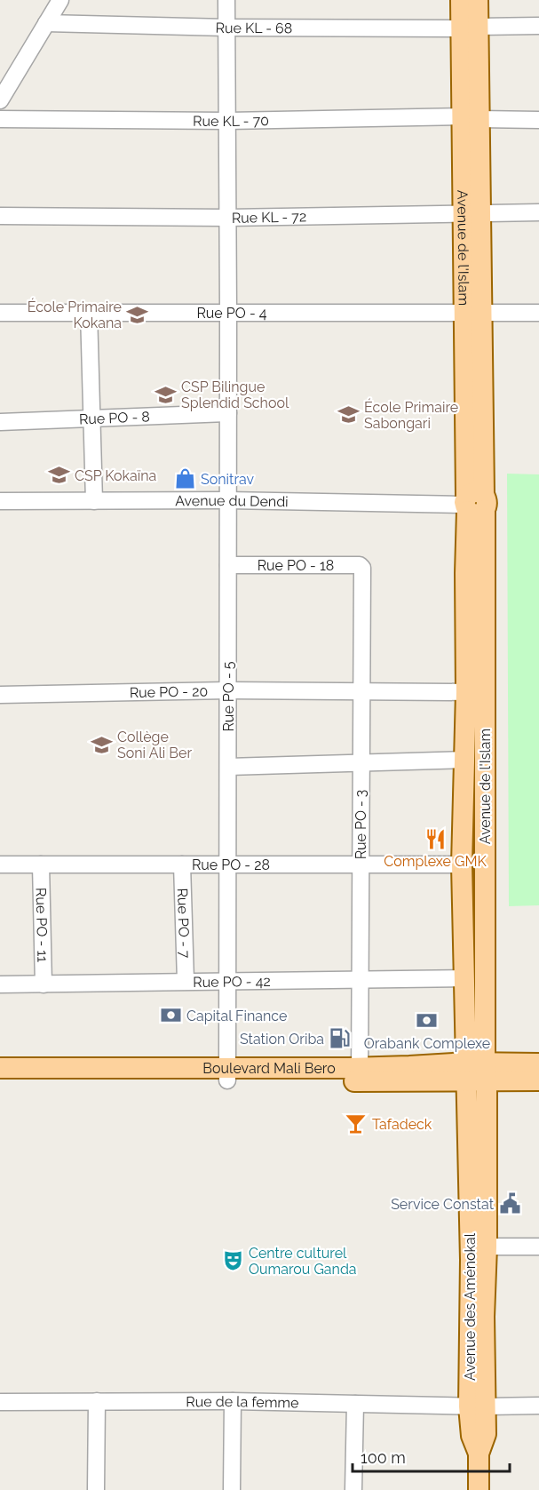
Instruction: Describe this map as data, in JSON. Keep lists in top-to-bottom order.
{
  "streets": {
    "main road": ["Avenue de l'Islam", "Boulevard Mali Bero", "Avenue des Aménokal"],
    "street": [
      "Rue KL - 68",
      "Rue KL - 70",
      "Rue KL - 72",
      "Rue PO - 4",
      "Rue PO - 8",
      "Avenue du Dendi",
      "Rue PO - 18",
      "Rue PO - 20",
      "Rue PO - 5",
      "Rue PO - 3",
      "Rue PO - 28",
      "Rue PO - 7",
      "Rue PO - 11",
      "Rue PO - 42",
      "Rue de la femme"
    ]
  },
  "crossings": [
    ["Rue KL - 68", "Avenue de l'Islam"],
    ["Rue KL - 68", "Rue PO - 5"],
    ["Rue KL - 70", "Avenue de l'Islam"],
    ["Rue KL - 70", "Rue PO - 5"],
    ["Rue KL - 72", "Avenue de l'Islam"],
    ["Rue KL - 72", "Rue PO - 5"],
    ["Avenue de l'Islam", "Rue PO - 4"],
    ["Avenue de l'Islam", "Avenue du Dendi"],
    ["Avenue de l'Islam", "Rue PO - 20"],
    ["Avenue de l'Islam", "Rue PO - 28"],
    ["Avenue de l'Islam", "Rue PO - 42"],
    ["Avenue de l'Islam", "Boulevard Mali Bero"],
    ["Avenue de l'Islam", "Avenue des Aménokal"],
    ["Rue PO - 4", "Rue PO - 5"],
    ["Rue PO - 8", "Rue PO - 5"],
    ["Avenue du Dendi", "Rue PO - 5"],
    ["Rue PO - 18", "Rue PO - 5"],
    ["Rue PO - 18", "Rue PO - 3"],
    ["Rue PO - 20", "Rue PO - 5"],
    ["Rue PO - 20", "Rue PO - 3"],
    ["Rue PO - 5", "Rue PO - 28"],
    ["Rue PO - 5", "Rue PO - 42"],
    ["Rue PO - 5", "Boulevard Mali Bero"],
    ["Rue PO - 3", "Rue PO - 28"],
    ["Rue PO - 3", "Rue PO - 42"],
    ["Rue PO - 3", "Boulevard Mali Bero"],
    ["Rue PO - 28", "Rue PO - 7"],
    ["Rue PO - 28", "Rue PO - 11"],
    ["Rue PO - 7", "Rue PO - 42"],
    ["Rue PO - 11", "Rue PO - 42"],
    ["Boulevard Mali Bero", "Avenue des Aménokal"],
    ["Avenue des Aménokal", "Rue de la femme"]
  ],
  "places": {
    "school or university": [
      "École Primaire Kokana",
      "CSP Bilingue Splendid School",
      "École Primaire Sabongari",
      "CSP Kokaïna",
      "Collège Soni Ali Ber"
    ],
    "shop": ["Sonitrav"],
    "restaurant": ["Complexe GMK"],
    "bank": ["Capital Finance", "Orabank Complexe"],
    "fuel station": ["Station Oriba"],
    "bar": ["Tafadeck"],
    "public building": ["Service Constat"],
    "theatre": ["Centre culturel Oumarou Ganda"]
  },
  "scale_bar": "100 m"
}
